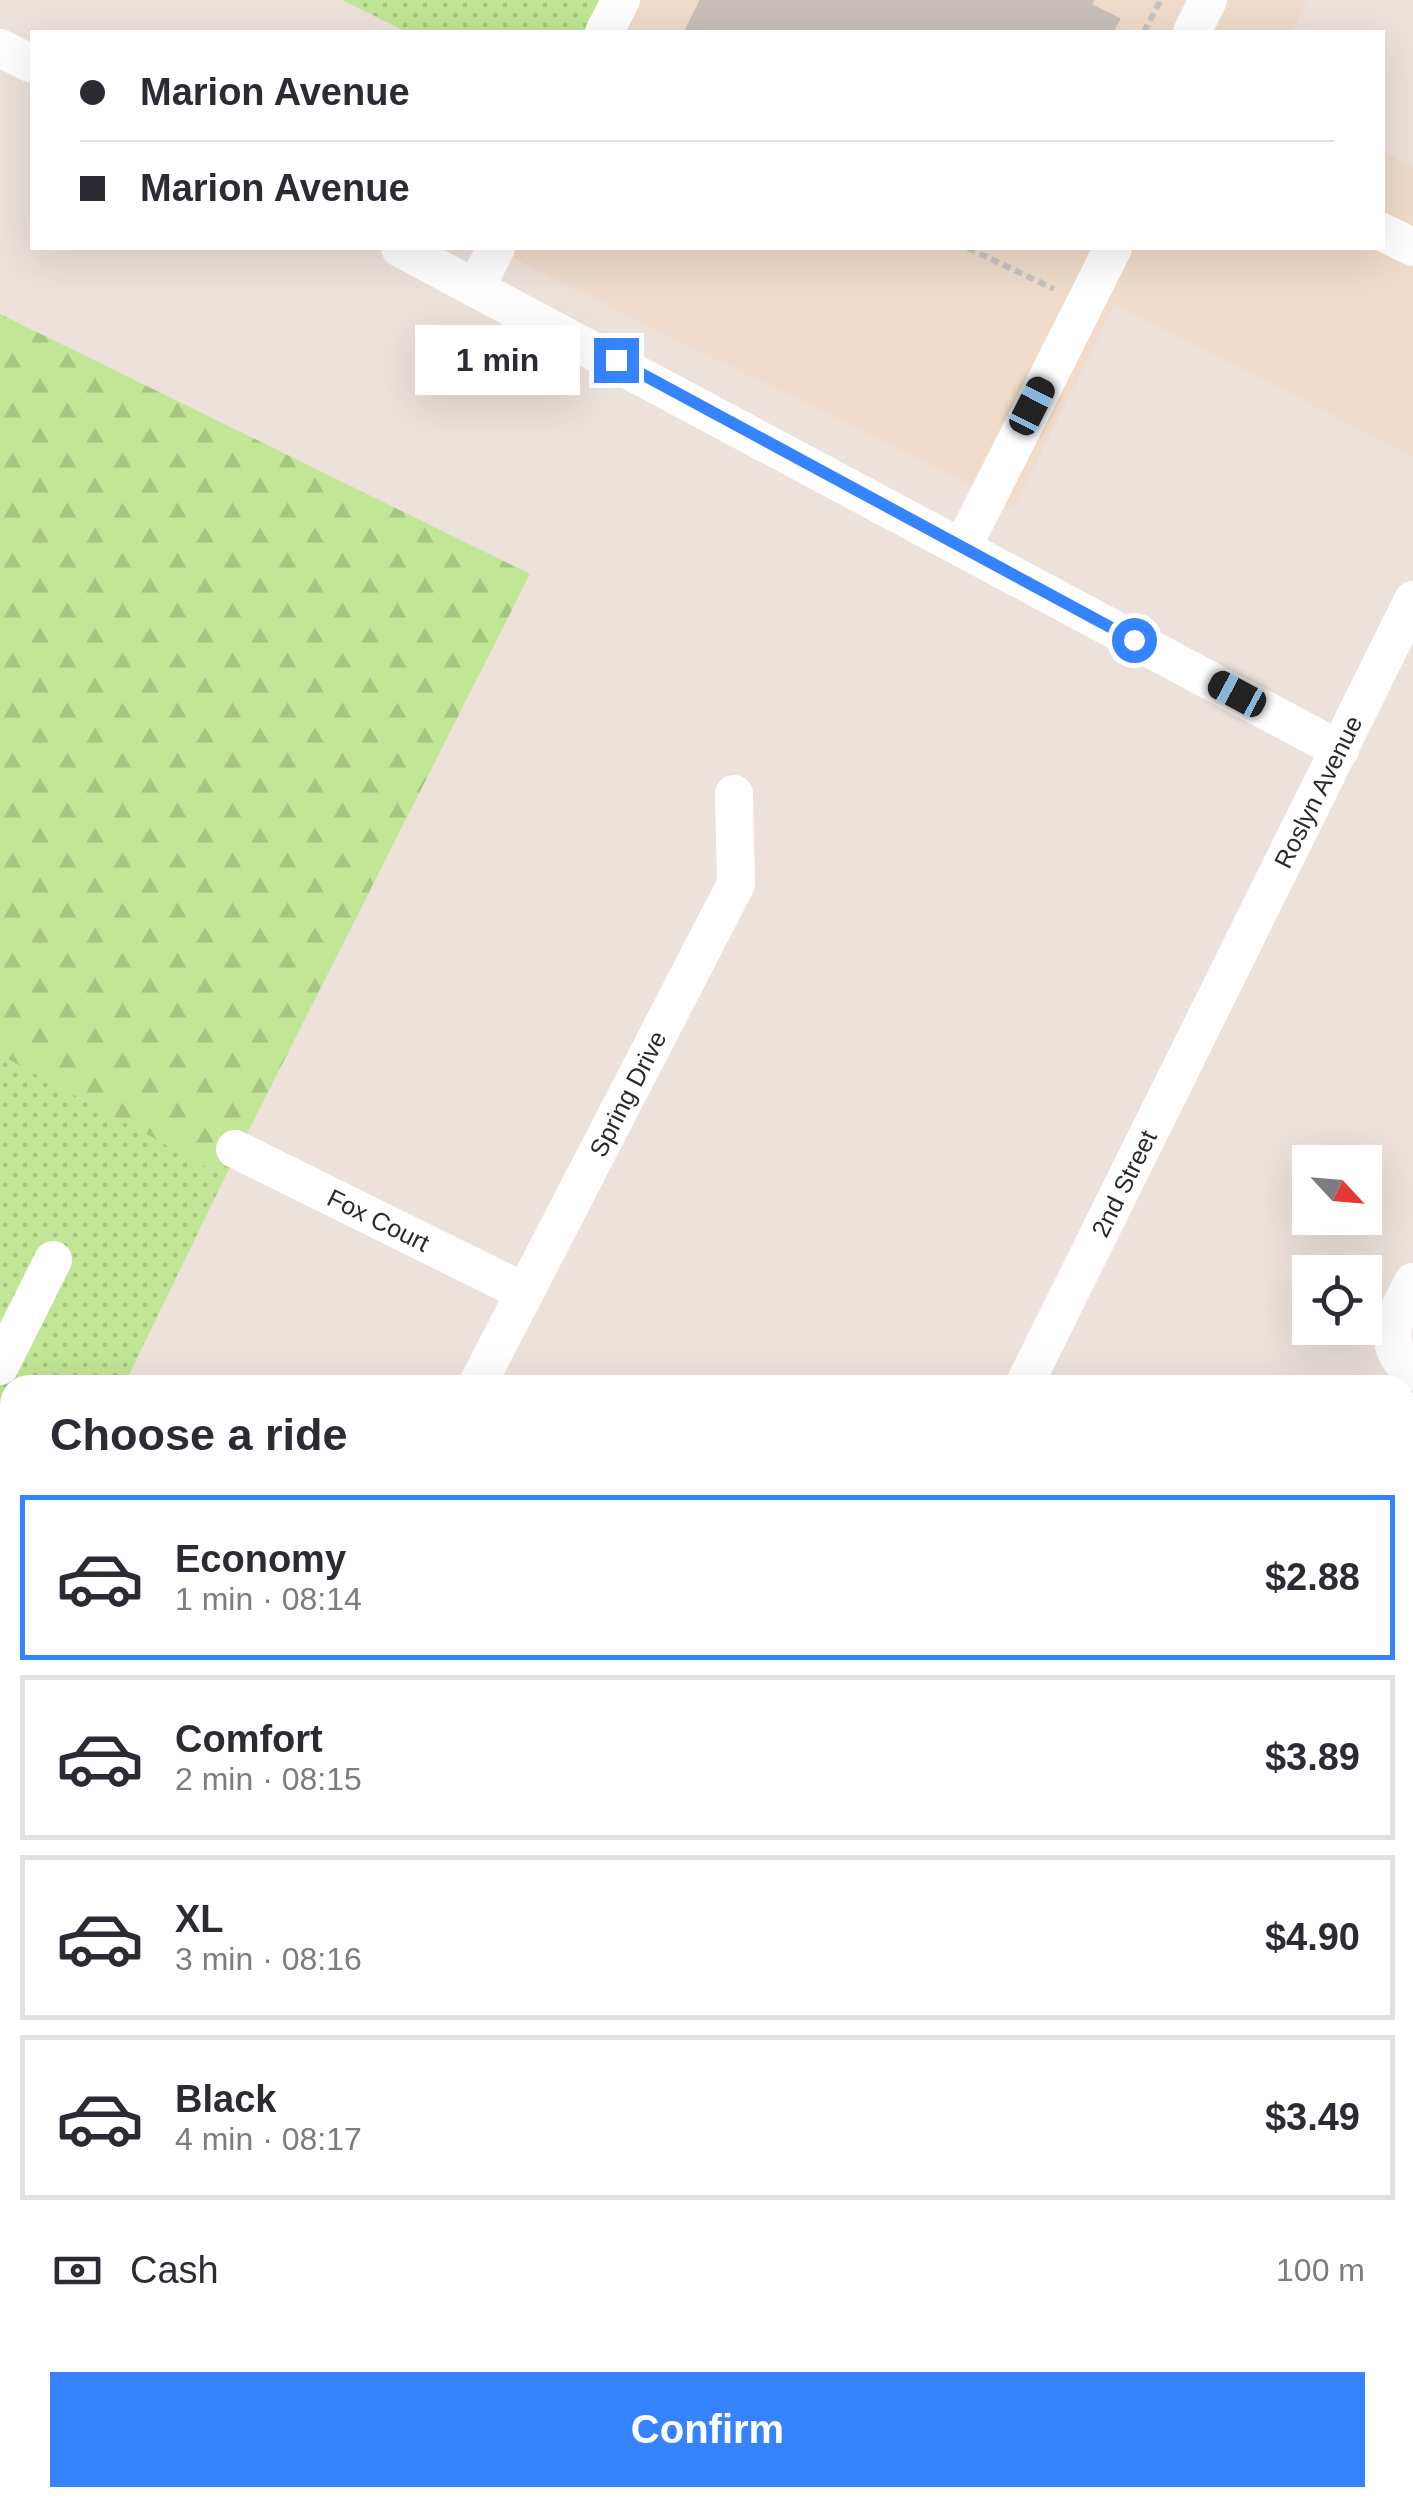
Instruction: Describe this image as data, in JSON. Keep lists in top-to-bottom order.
{
  "streets": {
    "street": [
      "Roslyn Avenue",
      "Spring Drive",
      "2nd Street",
      "Fox Court"
    ]
  },
  "crossings": [
    ["Roslyn Avenue", "2nd Street"],
    ["Spring Drive", "Fox Court"]
  ],
  "north": "bottom right",
  "page": {
    "banner": ["Marion Avenue", "Marion Avenue"],
    "bubble": "1 min",
    "heading": "Choose a ride",
    "list": [
      {
        "name": "Economy",
        "note": "1 min · 08:14",
        "value": "$2.88"
      },
      {
        "name": "Comfort",
        "note": "2 min · 08:15",
        "value": "$3.89"
      },
      {
        "name": "XL",
        "note": "3 min · 08:16",
        "value": "$4.90"
      },
      {
        "name": "Black",
        "note": "4 min · 08:17",
        "value": "$3.49"
      }
    ],
    "pay": ["Cash", "100 m"],
    "buttons": "Confirm"
  }
}
